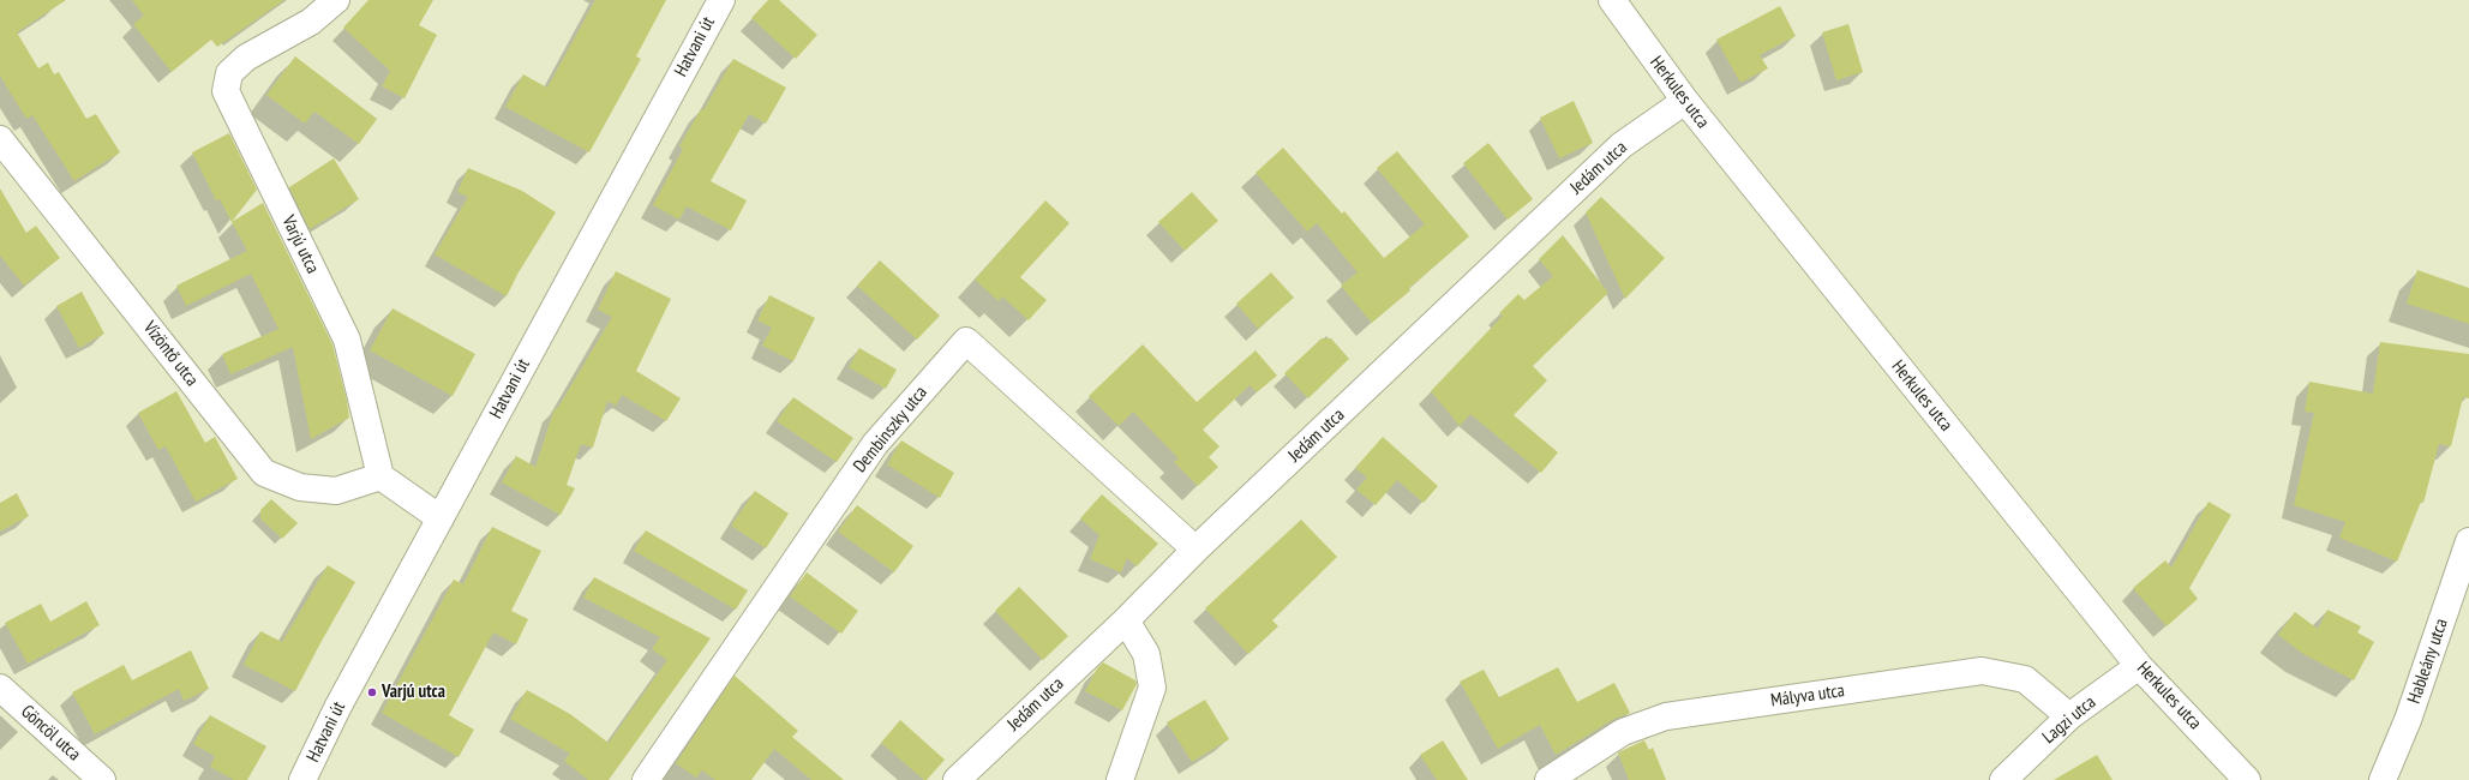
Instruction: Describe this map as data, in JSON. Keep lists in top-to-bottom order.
{
  "streets": {
    "street": [
      "Hatvani út",
      "Herkules utca",
      "Jedám utca",
      "Varjú utca",
      "Vízöntő utca",
      "Dembinszky utca",
      "Hableány utca",
      "Mályva utca",
      "Lagzi utca",
      "Göncöl utca"
    ]
  },
  "crossings": [
    ["Herkules utca", "Jedám utca"],
    ["Herkules utca", "Lagzi utca"],
    ["Jedám utca", "Dembinszky utca"],
    ["Varjú utca", "Vízöntő utca"],
    ["Mályva utca", "Lagzi utca"]
  ],
  "places": ["Varjú utca"]
}
